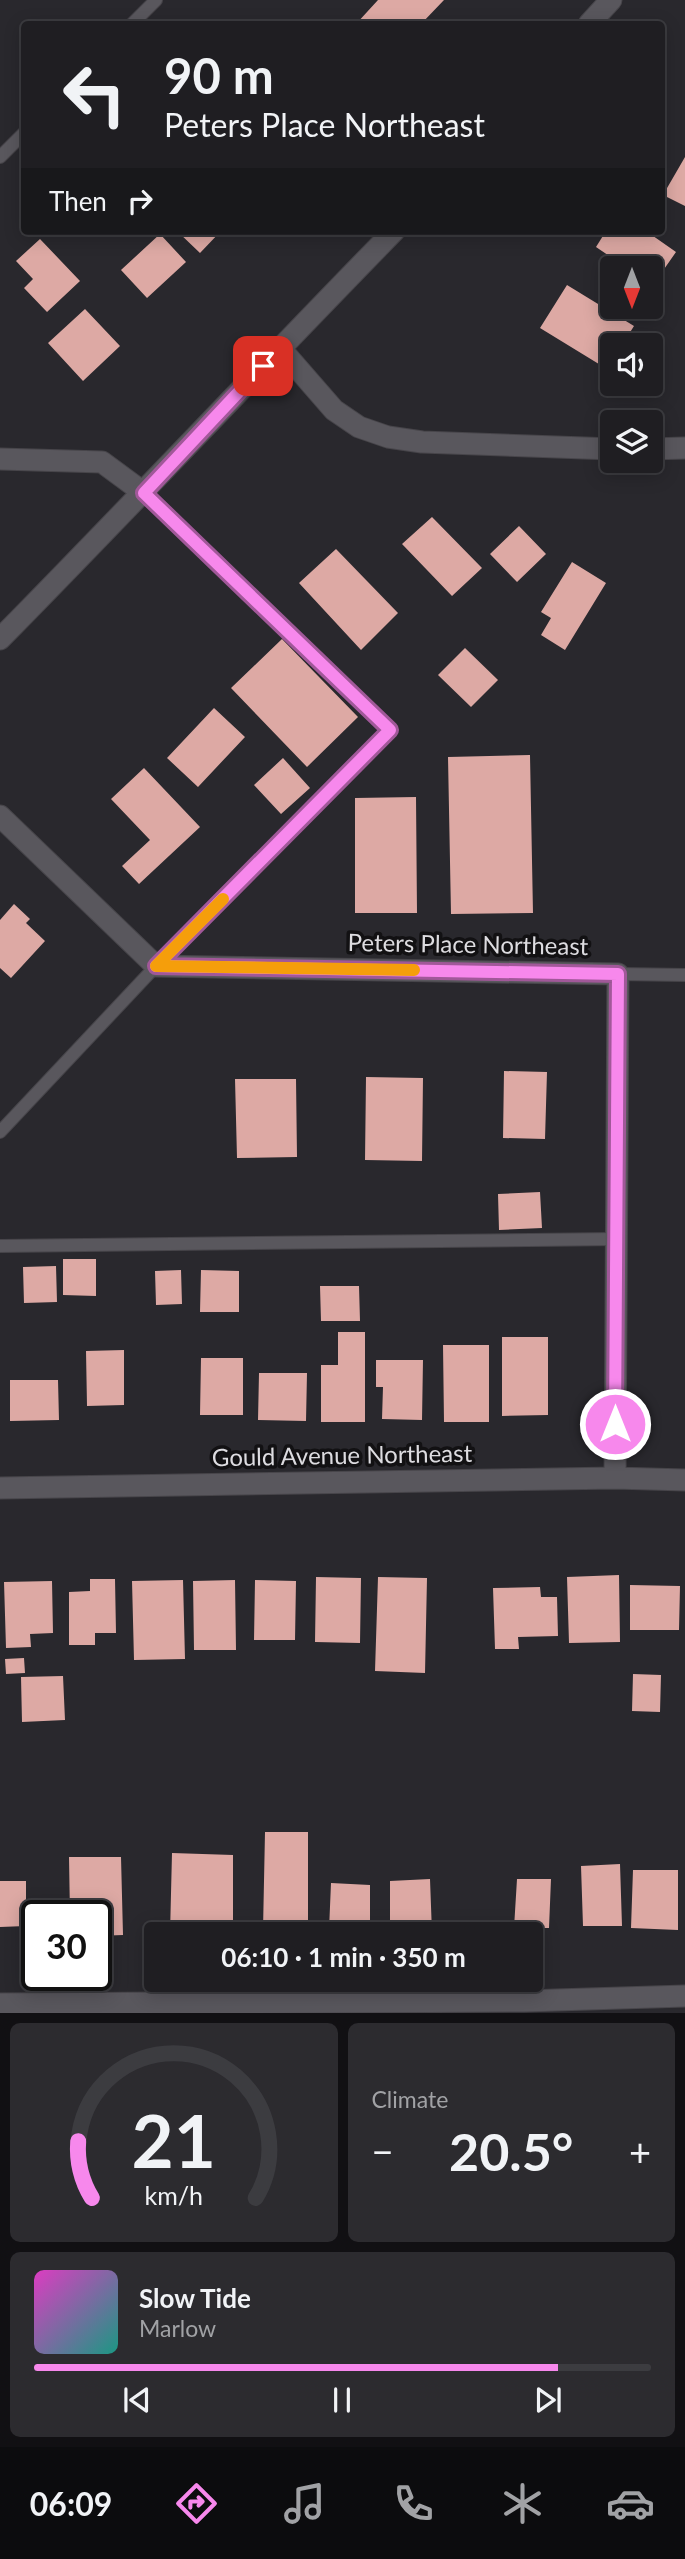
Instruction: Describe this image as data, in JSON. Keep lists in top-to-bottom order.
{
  "streets": {
    "street": ["Peters Place Northeast", "Gould Avenue Northeast"]
  },
  "crossings": [
    ["Peters Place Northeast", "Gould Avenue Northeast"]
  ],
  "north": "bottom",
  "page": {
    "turn": ["90 m", "Peters Place Northeast"],
    "then": "Then",
    "limit": "30",
    "trip": "06:10 · 1 min · 350 m",
    "tile": "Climate",
    "heat": ["−", "20.5°", "+"],
    "song": ["Slow Tide", "Marlow"],
    "tabs": "06:09",
    "gauge": ["21", "km/h"]
  }
}
